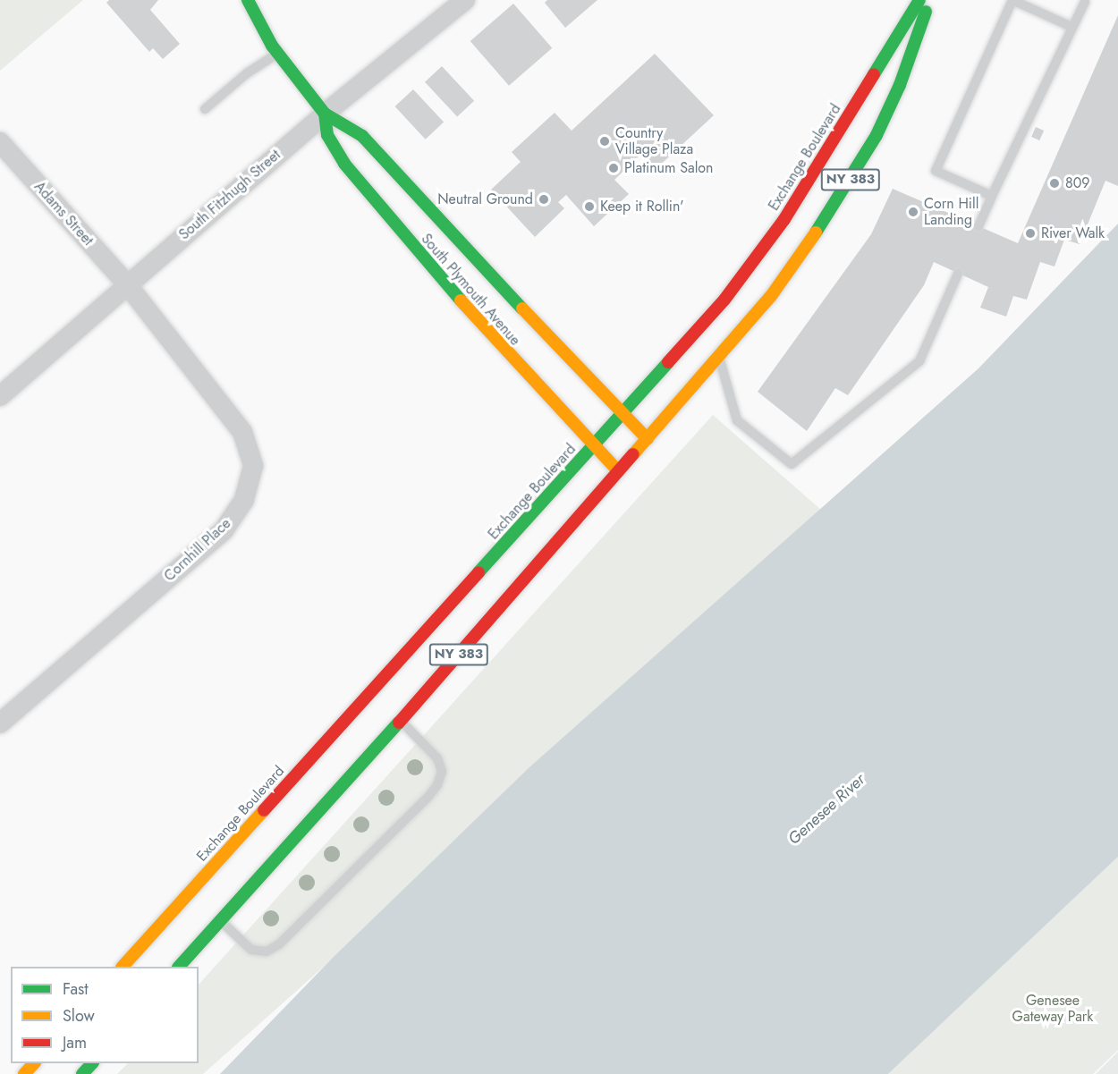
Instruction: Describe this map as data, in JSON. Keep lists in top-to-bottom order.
{
  "streets": {
    "main road": ["Exchange Boulevard", "NY 383", "South Plymouth Avenue"],
    "street": ["South Fitzhugh Street", "Adams Street", "Cornhill Place"]
  },
  "crossings": [
    ["Exchange Boulevard", "South Plymouth Avenue"],
    ["NY 383", "South Plymouth Avenue"],
    ["South Fitzhugh Street", "Adams Street"],
    ["South Fitzhugh Street", "South Plymouth Avenue"],
    ["South Fitzhugh Street", "Cornhill Place"],
    ["Adams Street", "Cornhill Place"]
  ],
  "water": ["Genesee River"],
  "parks": ["Genesee Gateway Park"],
  "places": [
    "Country Village Plaza",
    "Platinum Salon",
    "809",
    "Neutral Ground",
    "Keep it Rollin'",
    "Corn Hill Landing",
    "River Walk"
  ],
  "legend": ["Fast", "Slow", "Jam"]
}
